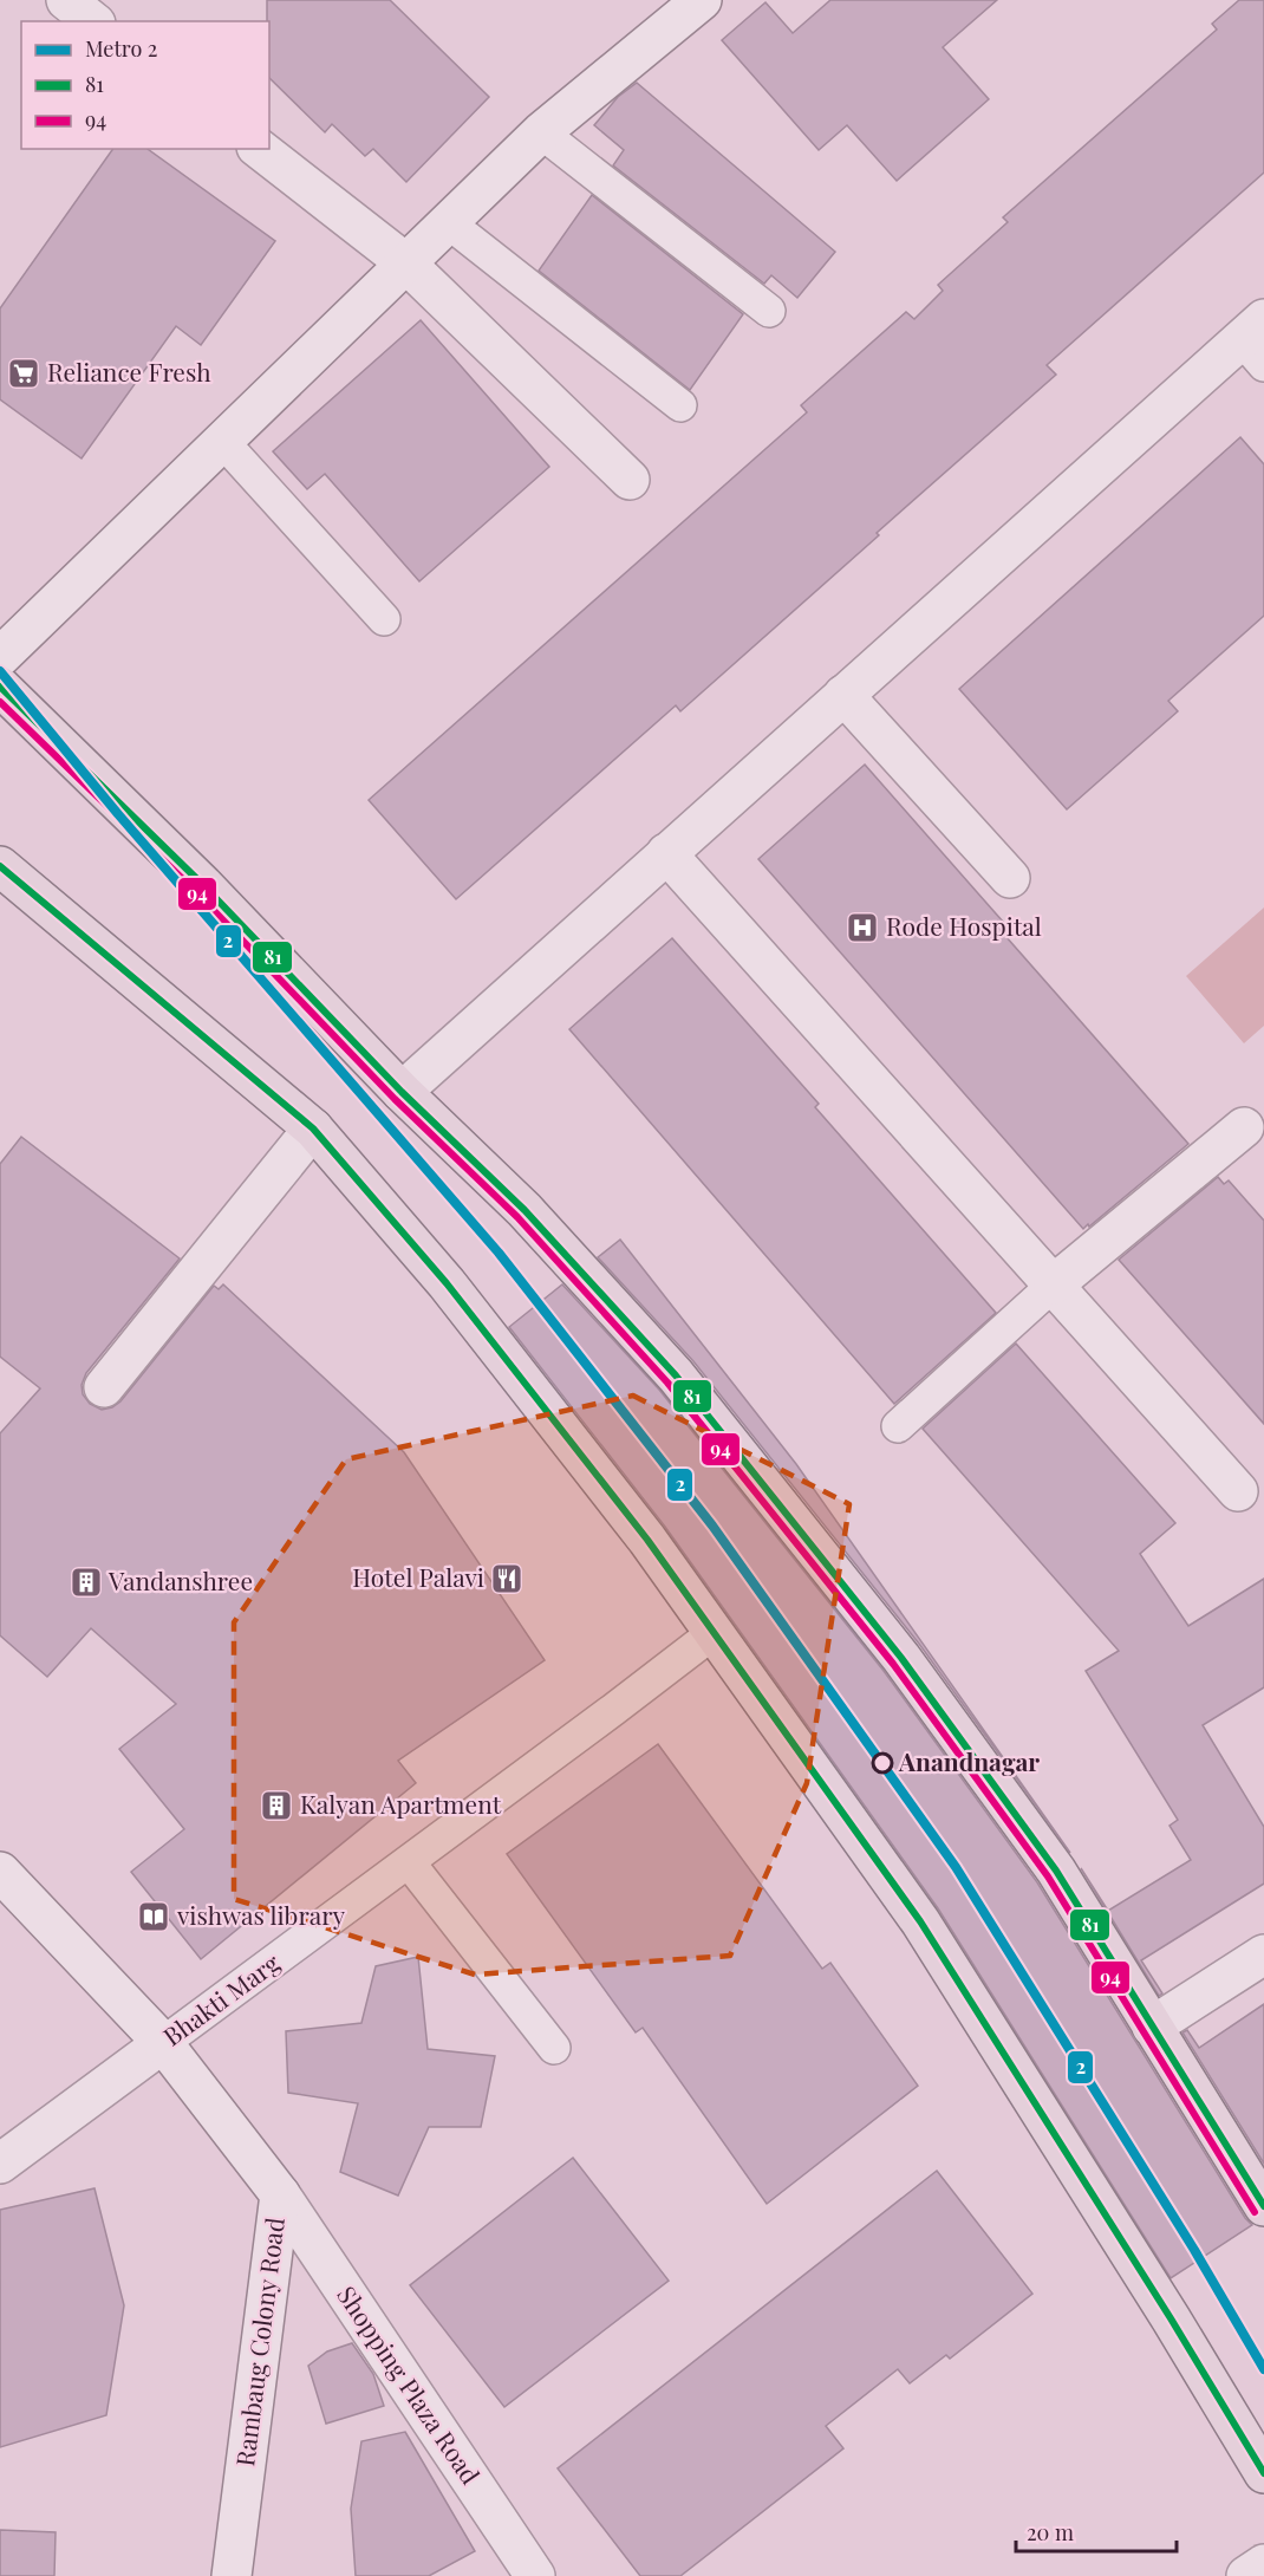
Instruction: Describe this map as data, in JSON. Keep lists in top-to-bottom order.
{
  "streets": {
    "street": ["Bhakti Marg", "Rambaug Colony Road", "Shopping Plaza Road"]
  },
  "crossings": [
    ["Bhakti Marg", "Rambaug Colony Road"],
    ["Rambaug Colony Road", "Shopping Plaza Road"]
  ],
  "places": {
    "supermarket": ["Reliance Fresh"],
    "hospital": ["Rode Hospital"],
    "restaurant": ["Hotel Palavi"],
    "building": ["Vandanshree", "Kalyan Apartment"],
    "other": ["Anandnagar"],
    "library": ["vishwas library"]
  },
  "lines": ["metro line 2", "transit line 81", "transit line 94"],
  "legend": ["Metro 2", "81", "94"],
  "scale_bar": "20 m"
}
